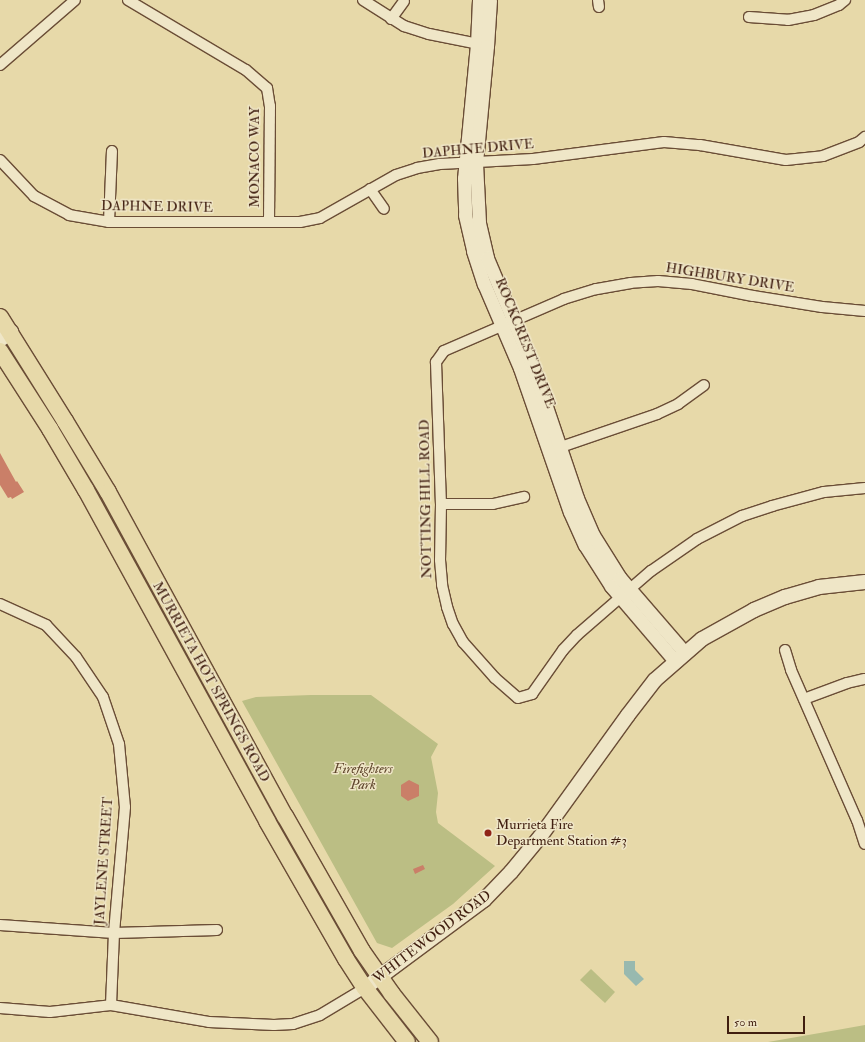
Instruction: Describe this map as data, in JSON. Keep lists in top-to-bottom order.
{
  "streets": {
    "main road": ["MURRIETA HOT SPRINGS ROAD", "WHITEWOOD ROAD"],
    "street": [
      "DAPHNE DRIVE",
      "MONACO WAY",
      "HIGHBURY DRIVE",
      "ROCKCREST DRIVE",
      "NOTTING HILL ROAD",
      "JAYLENE STREET"
    ]
  },
  "crossings": [
    ["DAPHNE DRIVE", "MONACO WAY"],
    ["DAPHNE DRIVE", "ROCKCREST DRIVE"],
    ["HIGHBURY DRIVE", "ROCKCREST DRIVE"],
    ["HIGHBURY DRIVE", "NOTTING HILL ROAD"],
    ["ROCKCREST DRIVE", "NOTTING HILL ROAD"],
    ["ROCKCREST DRIVE", "WHITEWOOD ROAD"],
    ["MURRIETA HOT SPRINGS ROAD", "WHITEWOOD ROAD"],
    ["JAYLENE STREET", "WHITEWOOD ROAD"]
  ],
  "parks": ["Firefighters Park"],
  "places": ["Murrieta Fire Department Station #3"],
  "scale_bar": "50 m"
}
